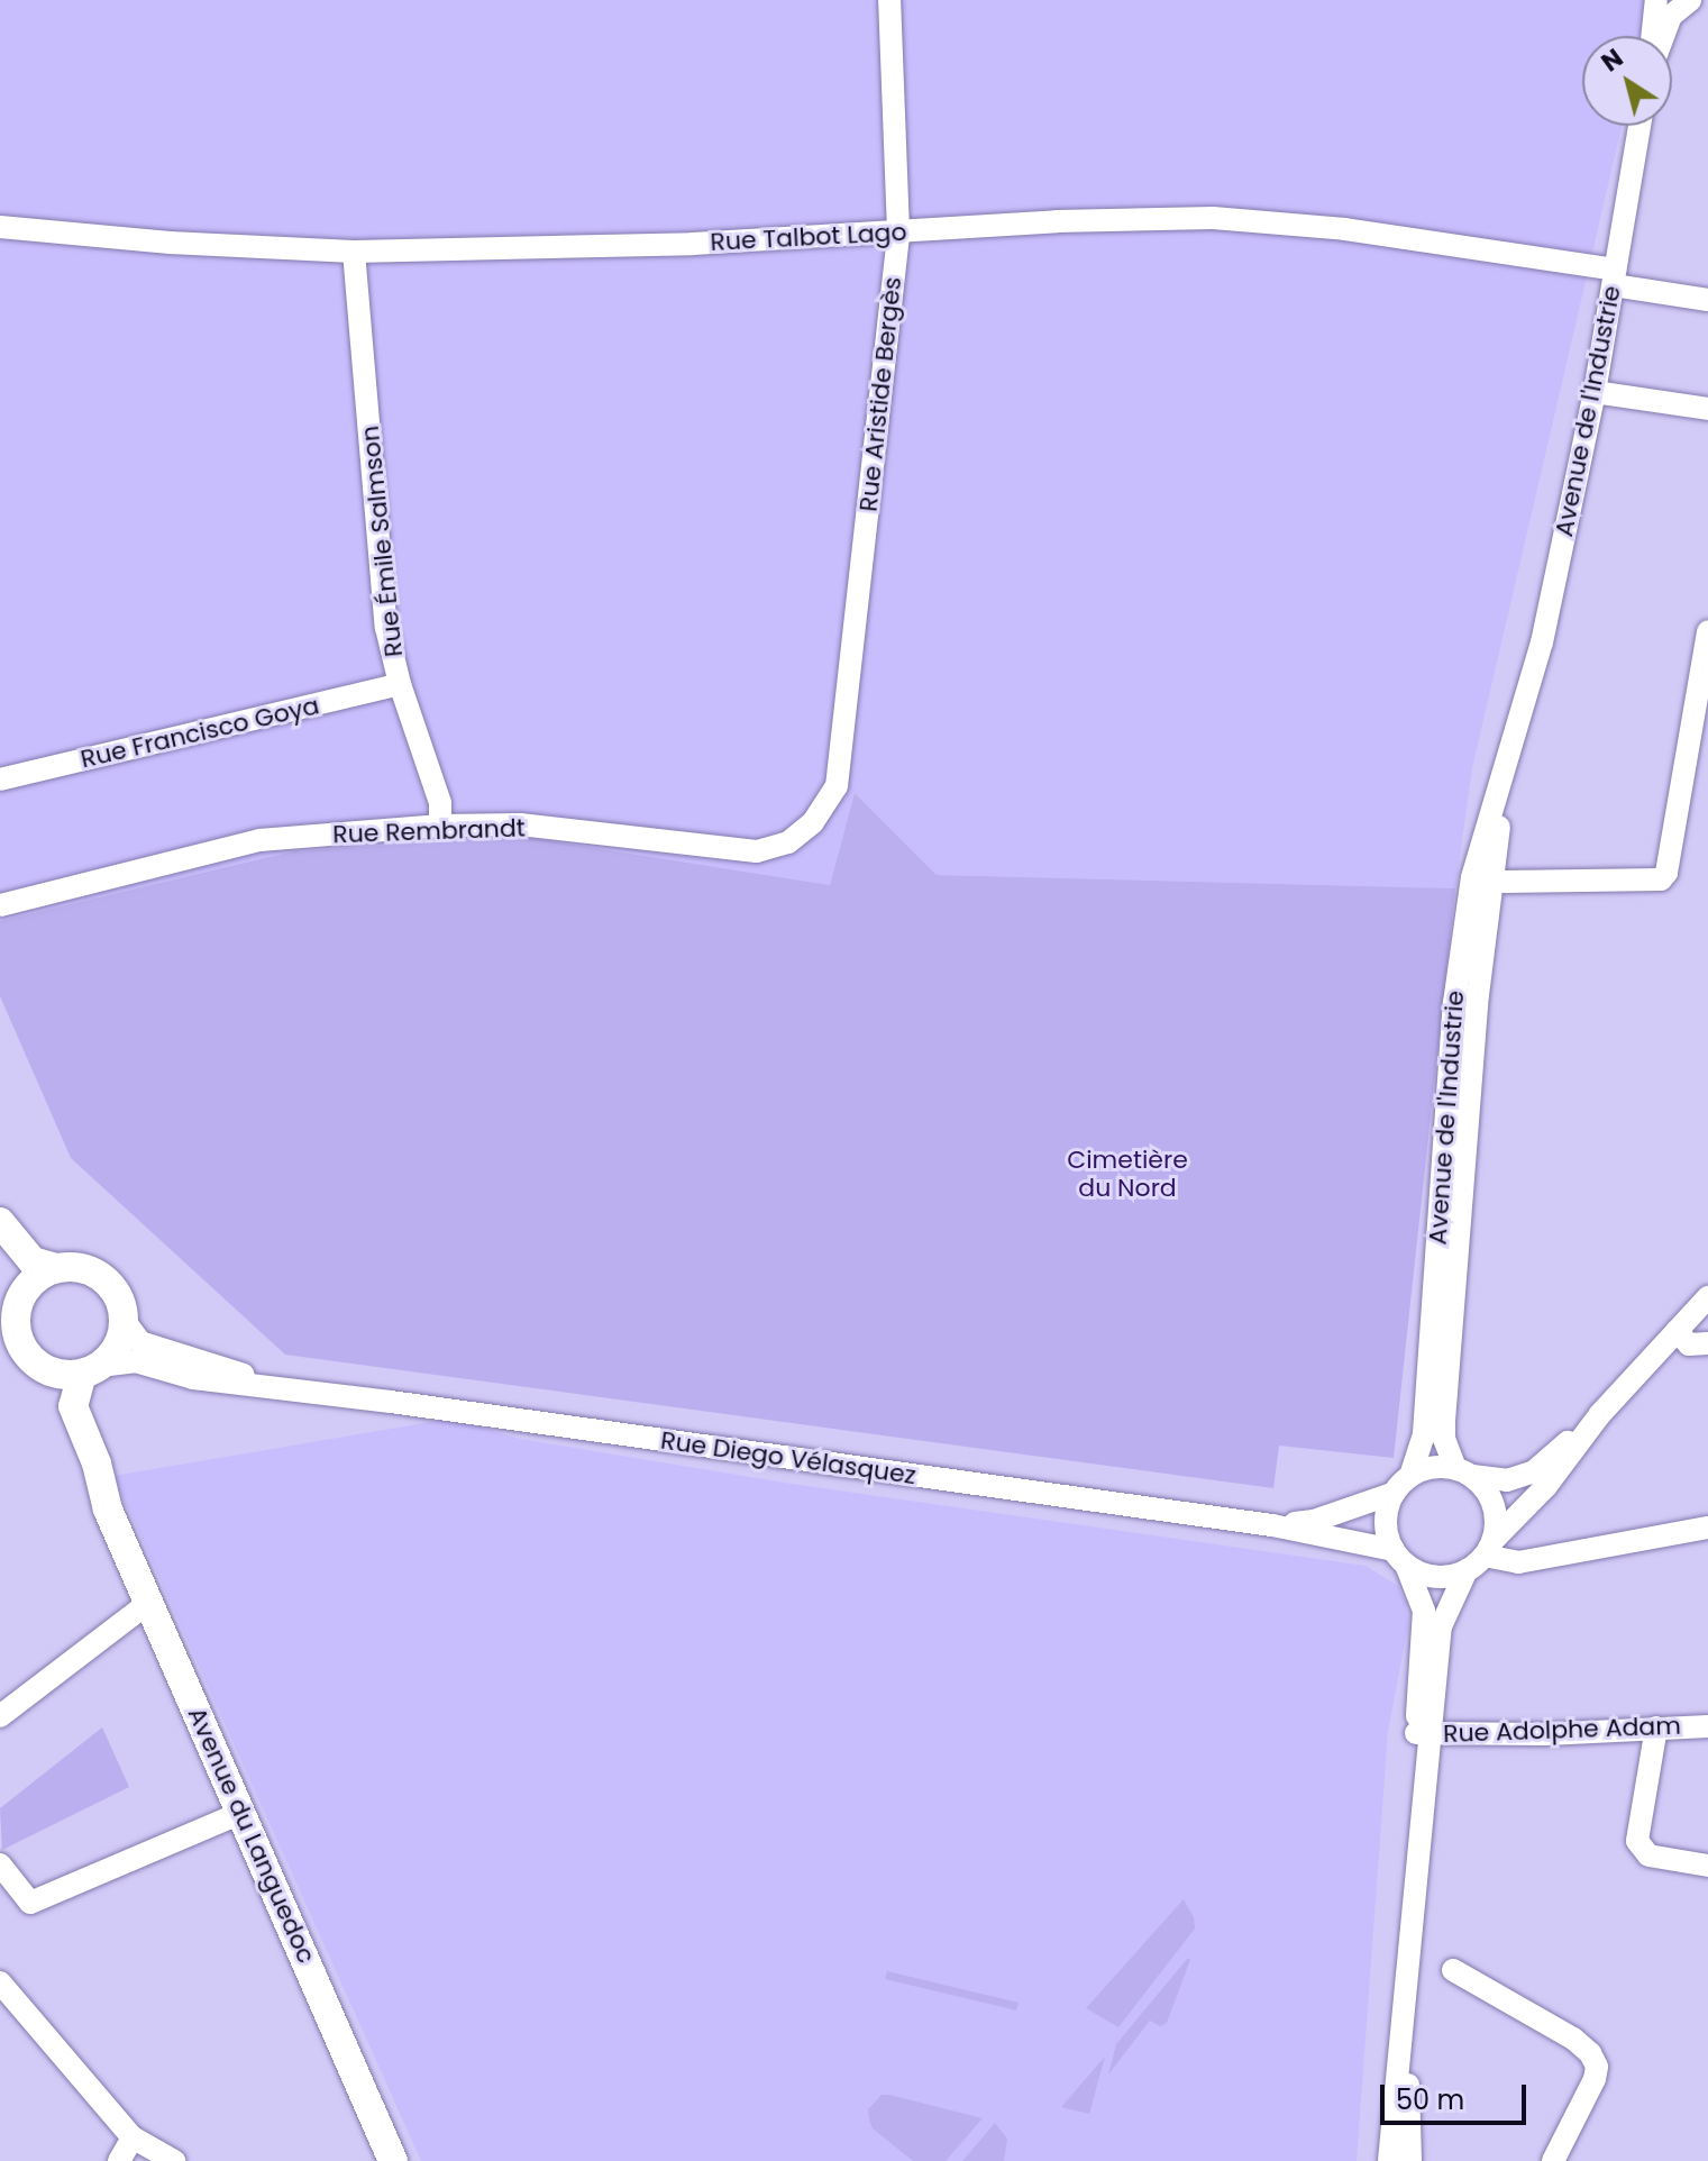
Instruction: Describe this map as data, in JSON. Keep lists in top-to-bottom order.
{
  "streets": {
    "main road": ["Avenue du Languedoc"],
    "street": [
      "Rue Talbot Lago",
      "Rue Aristide Bergès",
      "Avenue de l'Industrie",
      "Rue Émile Salmson",
      "Rue Francisco Goya",
      "Rue Rembrandt",
      "Rue Diego Vélasquez",
      "Rue Adolphe Adam"
    ]
  },
  "crossings": [
    ["Rue Talbot Lago", "Rue Aristide Bergès"],
    ["Rue Talbot Lago", "Avenue de l'Industrie"],
    ["Rue Talbot Lago", "Rue Émile Salmson"],
    ["Rue Aristide Bergès", "Rue Rembrandt"],
    ["Avenue de l'Industrie", "Rue Diego Vélasquez"],
    ["Rue Émile Salmson", "Rue Francisco Goya"],
    ["Rue Émile Salmson", "Rue Rembrandt"],
    ["Rue Diego Vélasquez", "Avenue du Languedoc"]
  ],
  "parks": ["Cimetière du Nord"],
  "scale_bar": "50 m",
  "north": "top left"
}
